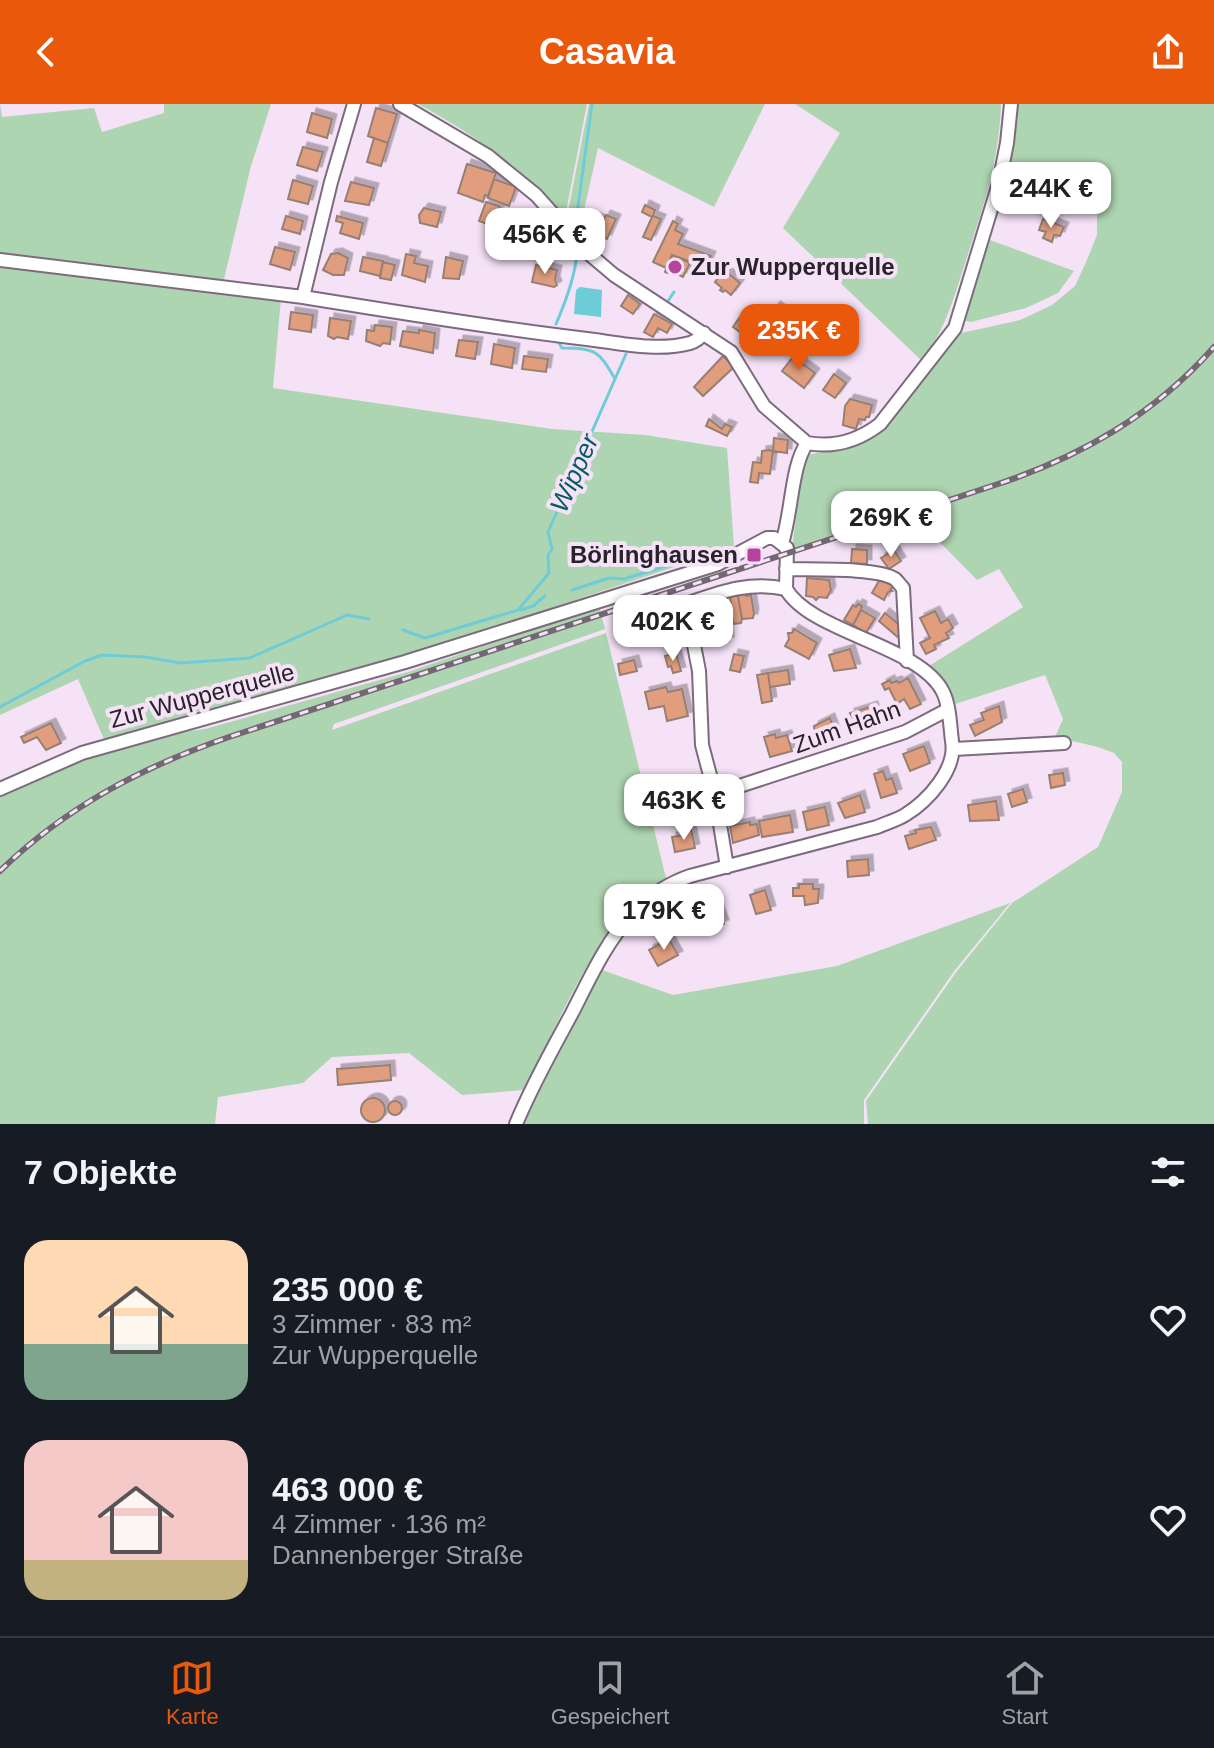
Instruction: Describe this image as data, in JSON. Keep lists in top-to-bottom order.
{
  "streets": {
    "street": ["Zur Wupperquelle", "Zum Hahn"]
  },
  "water": ["Wipper"],
  "places": {
    "other": ["Zur Wupperquelle"],
    "transit": ["Börlinghausen"]
  },
  "page": {
    "header": "Casavia",
    "price": [
      "244K €",
      "456K €",
      "235K €",
      "269K €",
      "402K €",
      "463K €",
      "179K €"
    ],
    "heading": "7 Objekte",
    "list": [
      {
        "name": "235 000 €",
        "note": "3 Zimmer · 83 m² · Zur Wupperquelle"
      },
      {
        "name": "463 000 €",
        "note": "4 Zimmer · 136 m² · Dannenberger Straße"
      }
    ],
    "tabs": ["Karte", "Gespeichert", "Start"]
  }
}
